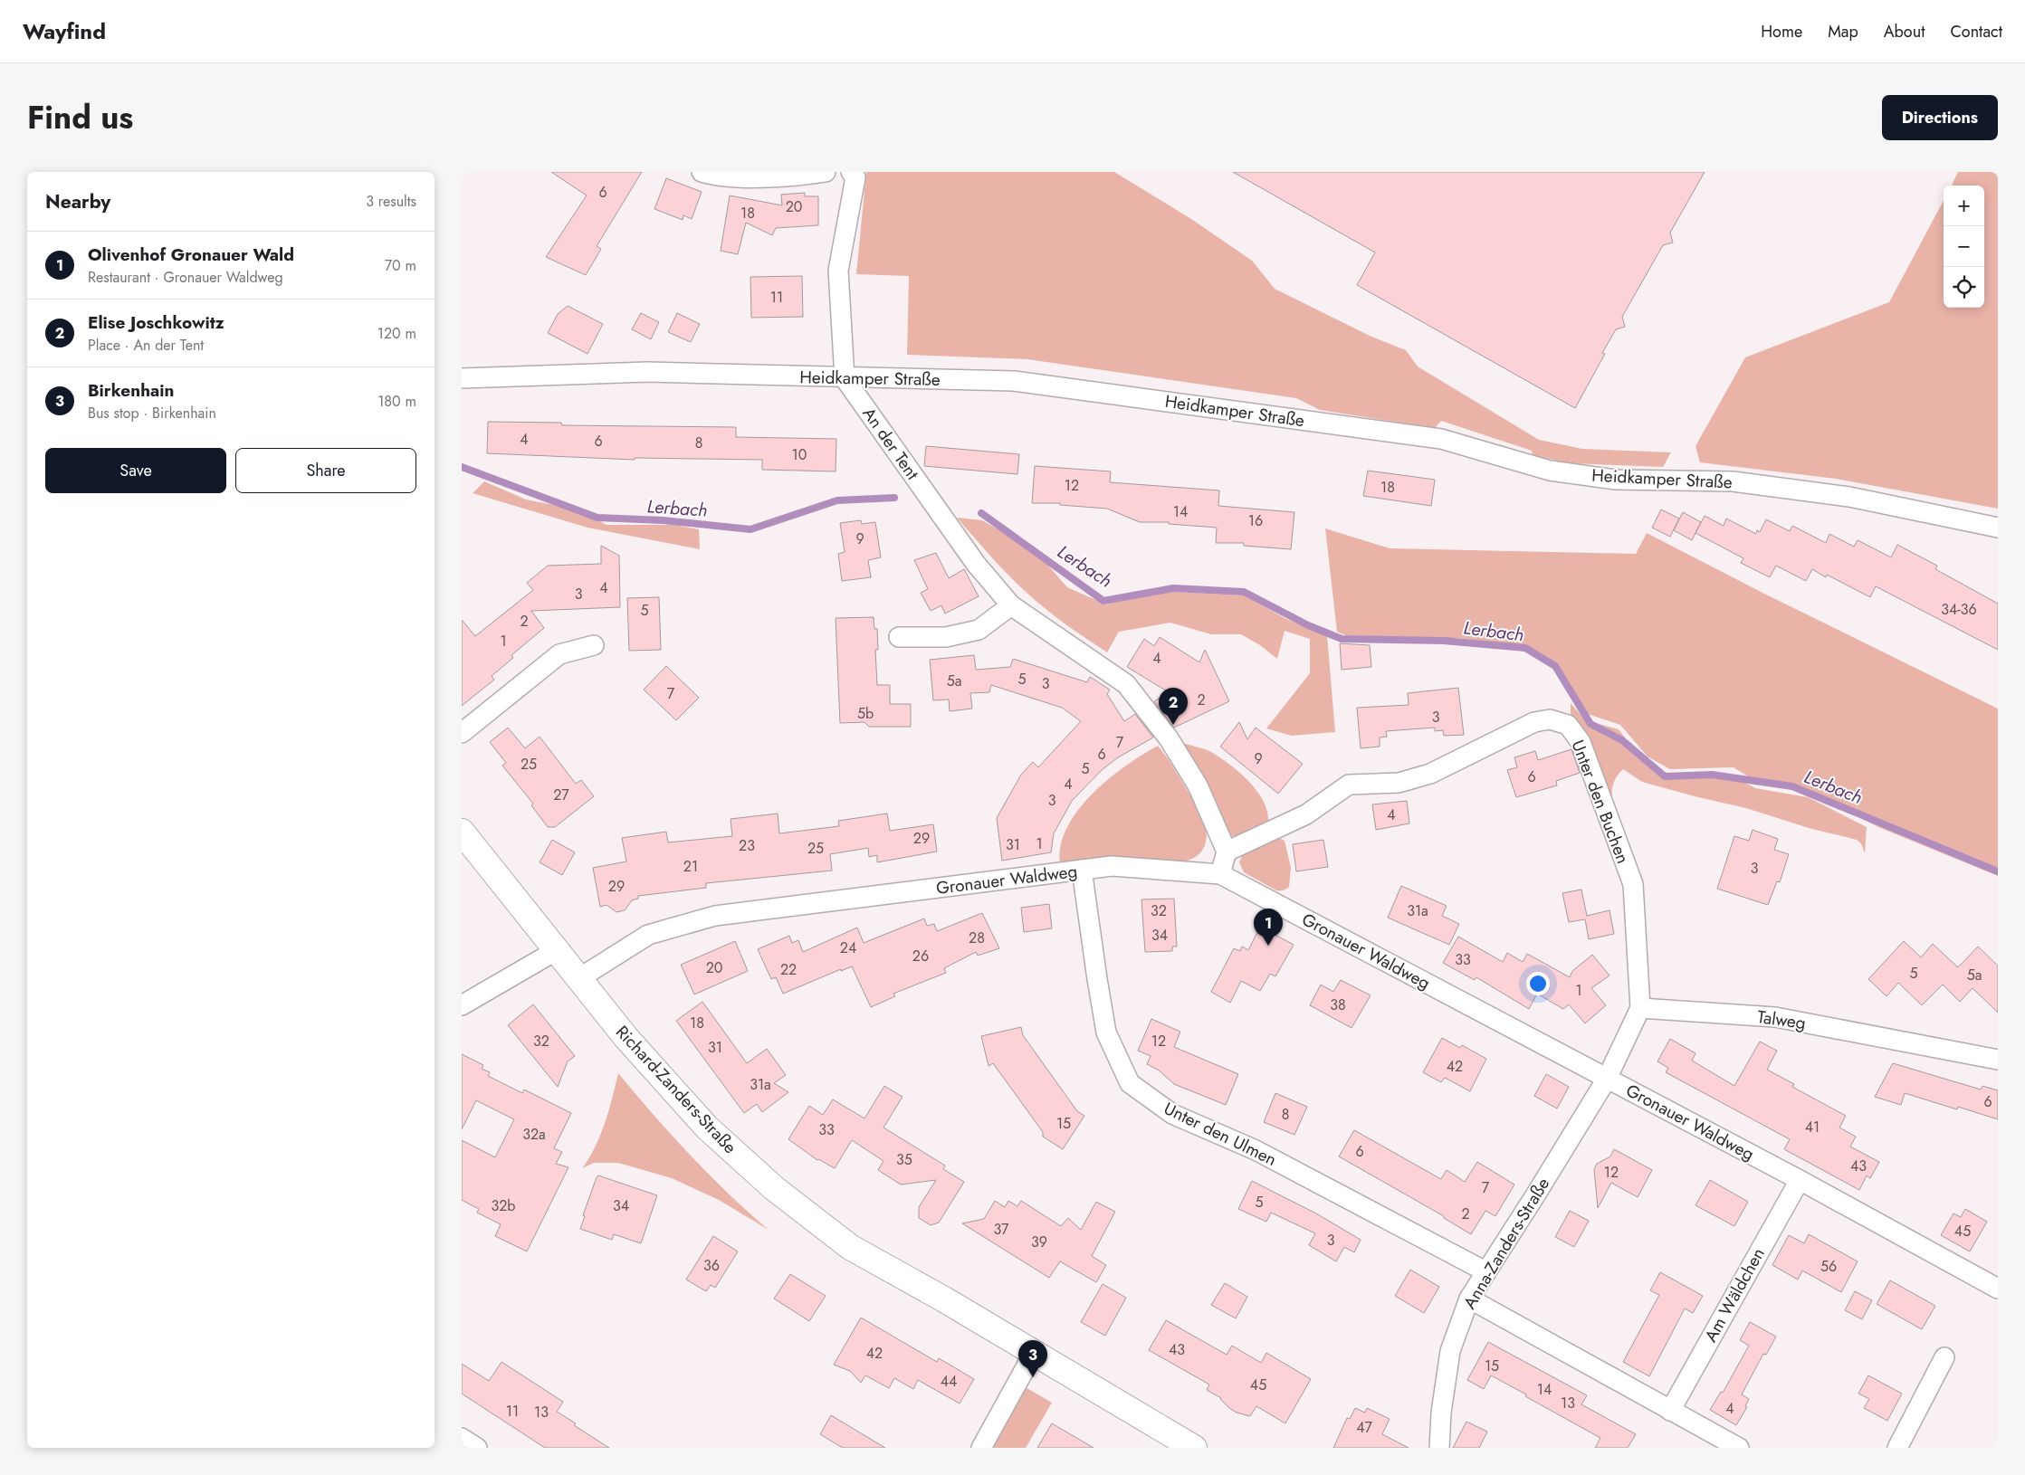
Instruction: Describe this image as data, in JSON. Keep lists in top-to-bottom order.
{
  "streets": {
    "street": [
      "Heidkamper Straße",
      "An der Tent",
      "Unter den Buchen",
      "Gronauer Waldweg",
      "Talweg",
      "Richard-Zanders-Straße",
      "Unter den Ulmen",
      "Anna-Zanders-Straße",
      "Am Wäldchen"
    ]
  },
  "crossings": [
    ["Heidkamper Straße", "An der Tent"],
    ["An der Tent", "Unter den Buchen"],
    ["Unter den Buchen", "Talweg"],
    ["Gronauer Waldweg", "Richard-Zanders-Straße"],
    ["Gronauer Waldweg", "Unter den Ulmen"],
    ["Gronauer Waldweg", "Anna-Zanders-Straße"],
    ["Gronauer Waldweg", "Am Wäldchen"],
    ["Unter den Ulmen", "Anna-Zanders-Straße"]
  ],
  "water": ["Lerbach"],
  "house_numbers": [
    "6",
    "20",
    "18",
    "11",
    "4",
    "6",
    "8",
    "10",
    "12",
    "18",
    "14",
    "16",
    "9",
    "4",
    "3",
    "34-36",
    "5",
    "2",
    "1",
    "4",
    "5",
    "5a",
    "3",
    "7",
    "2",
    "5b",
    "3",
    "7",
    "6",
    "9",
    "25",
    "5",
    "6",
    "4",
    "27",
    "3",
    "4",
    "29",
    "1",
    "31",
    "23",
    "25",
    "21",
    "3",
    "29",
    "32",
    "31a",
    "34",
    "28",
    "24",
    "26",
    "33",
    "20",
    "22",
    "5",
    "5a",
    "1",
    "38",
    "18",
    "32",
    "12",
    "31",
    "42",
    "31a",
    "6",
    "8",
    "15",
    "41",
    "33",
    "32a",
    "6",
    "35",
    "43",
    "12",
    "7",
    "5",
    "32b",
    "34",
    "2",
    "37",
    "45",
    "3",
    "39",
    "36",
    "56",
    "43",
    "42",
    "15",
    "44",
    "45",
    "14",
    "13",
    "4",
    "11",
    "13",
    "47"
  ],
  "page": {
    "header": "Wayfind",
    "nav": [
      "Home",
      "Map",
      "About",
      "Contact"
    ],
    "title": "Find us",
    "buttons": [
      "Directions",
      ["Save", "Share"]
    ],
    "heading": ["Nearby", "3 results"],
    "map_buttons": ["+", "−"],
    "list": [
      {
        "mark": "1",
        "name": "Olivenhof Gronauer Wald",
        "note": "Restaurant · Gronauer Waldweg",
        "value": "70 m"
      },
      {
        "mark": "2",
        "name": "Elise Joschkowitz",
        "note": "Place · An der Tent",
        "value": "120 m"
      },
      {
        "mark": "3",
        "name": "Birkenhain",
        "note": "Bus stop · Birkenhain",
        "value": "180 m"
      }
    ],
    "pins": ["2", "1", "3"]
  }
}
